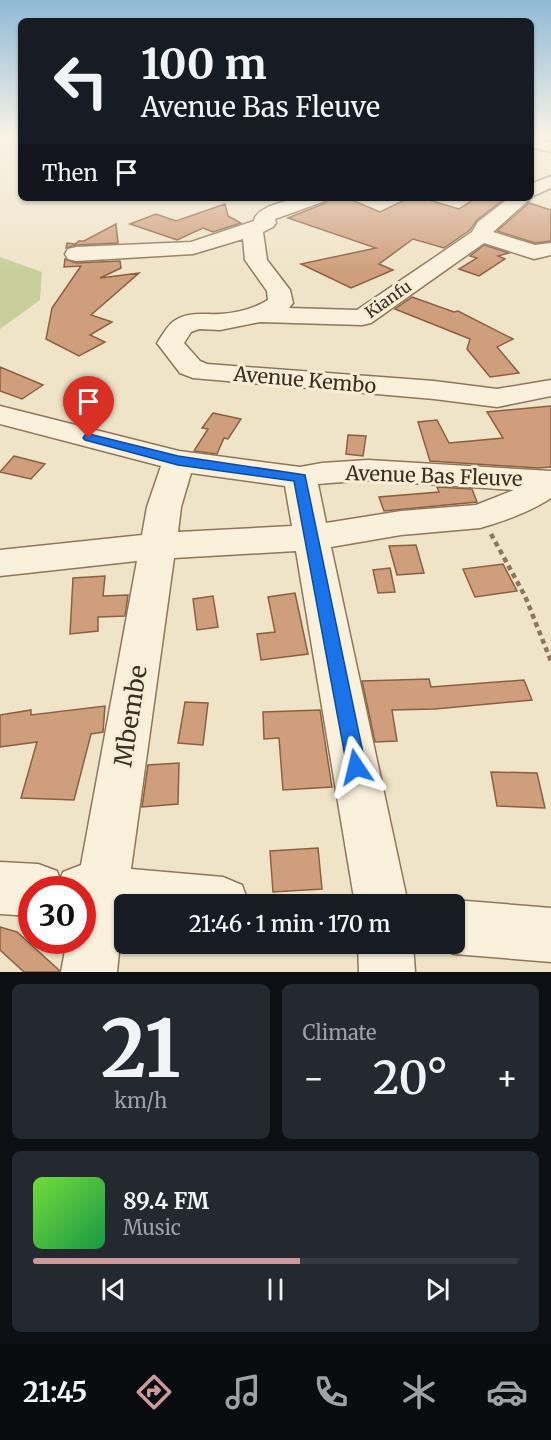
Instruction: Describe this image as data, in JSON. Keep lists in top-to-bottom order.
{
  "streets": {
    "street": [
      "Kianfu",
      "Avenue Kembo",
      "Avenue Bas Fleuve",
      "Mbembe"
    ]
  },
  "crossings": [
    ["Kianfu", "Avenue Kembo"],
    ["Avenue Bas Fleuve", "Mbembe"]
  ],
  "page": {
    "turn": ["100 m", "Avenue Bas Fleuve"],
    "then": "Then",
    "limit": "30",
    "trip": "21:46 · 1 min · 170 m",
    "tile": [
      ["21", "km/h"],
      "Climate"
    ],
    "heat": ["−", "20°", "+"],
    "song": ["89.4 FM", "Music"],
    "tabs": "21:45"
  }
}
